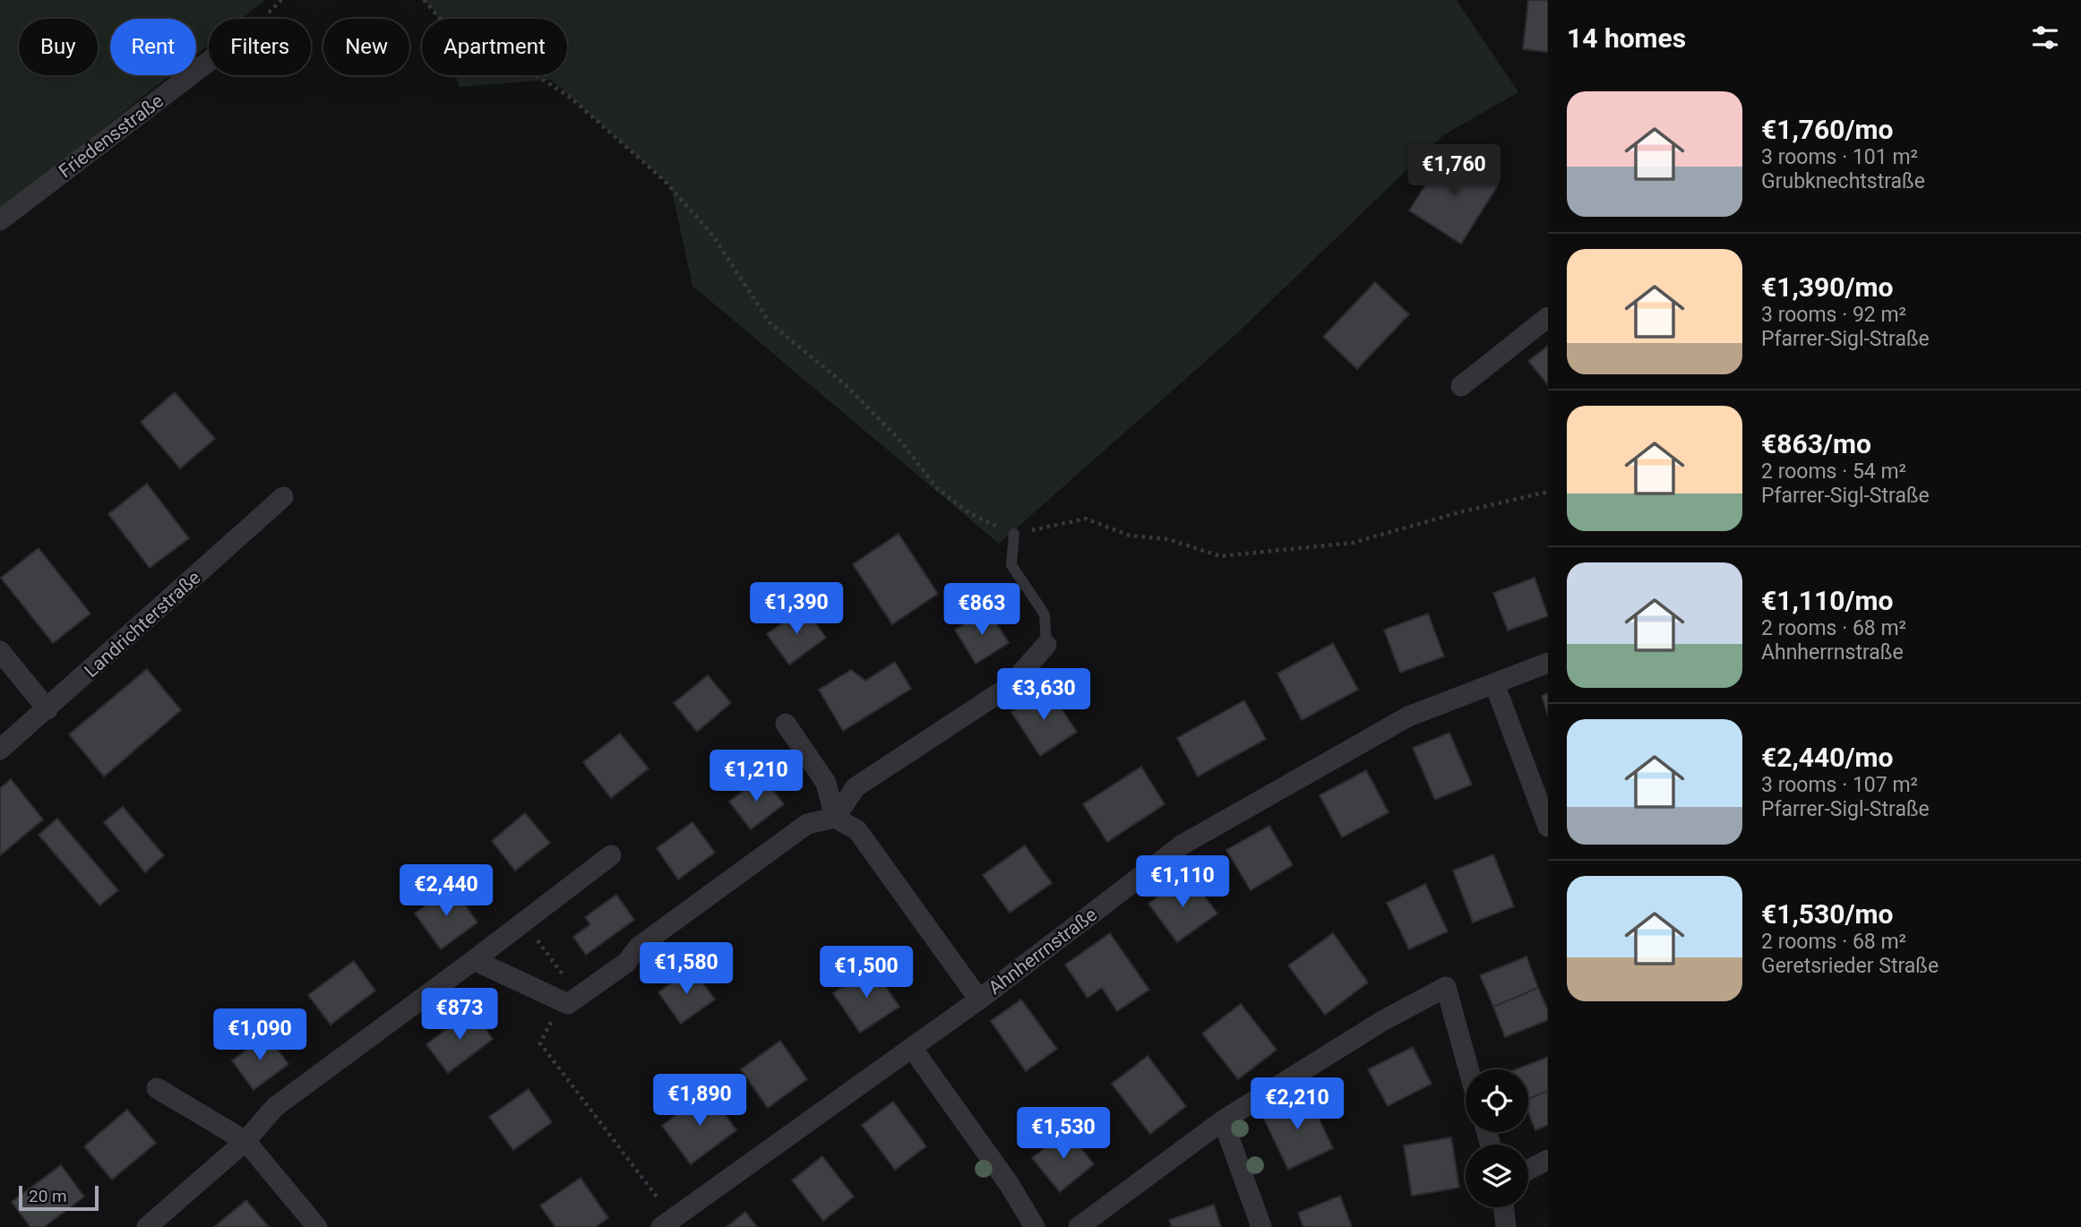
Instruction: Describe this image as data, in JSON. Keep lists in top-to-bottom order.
{
  "streets": {
    "street": ["Friedensstraße", "Landrichterstraße", "Ahnherrnstraße"]
  },
  "scale_bar": "20 m",
  "page": {
    "heading": "14 homes",
    "chip": [
      "Buy",
      "Rent",
      "Filters",
      "New",
      "Apartment"
    ],
    "list": [
      {
        "name": "€1,760/mo",
        "note": "3 rooms · 101 m² · Grubknechtstraße"
      },
      {
        "name": "€1,390/mo",
        "note": "3 rooms · 92 m² · Pfarrer-Sigl-Straße"
      },
      {
        "name": "€863/mo",
        "note": "2 rooms · 54 m² · Pfarrer-Sigl-Straße"
      },
      {
        "name": "€1,110/mo",
        "note": "2 rooms · 68 m² · Ahnherrnstraße"
      },
      {
        "name": "€2,440/mo",
        "note": "3 rooms · 107 m² · Pfarrer-Sigl-Straße"
      },
      {
        "name": "€1,530/mo",
        "note": "2 rooms · 68 m² · Geretsrieder Straße"
      }
    ],
    "price": [
      "€1,760",
      "€1,390",
      "€863",
      "€3,630",
      "€1,210",
      "€1,110",
      "€2,440",
      "€1,580",
      "€1,500",
      "€873",
      "€1,090",
      "€1,890",
      "€2,210",
      "€1,530"
    ],
    "scale": "20 m"
  }
}
